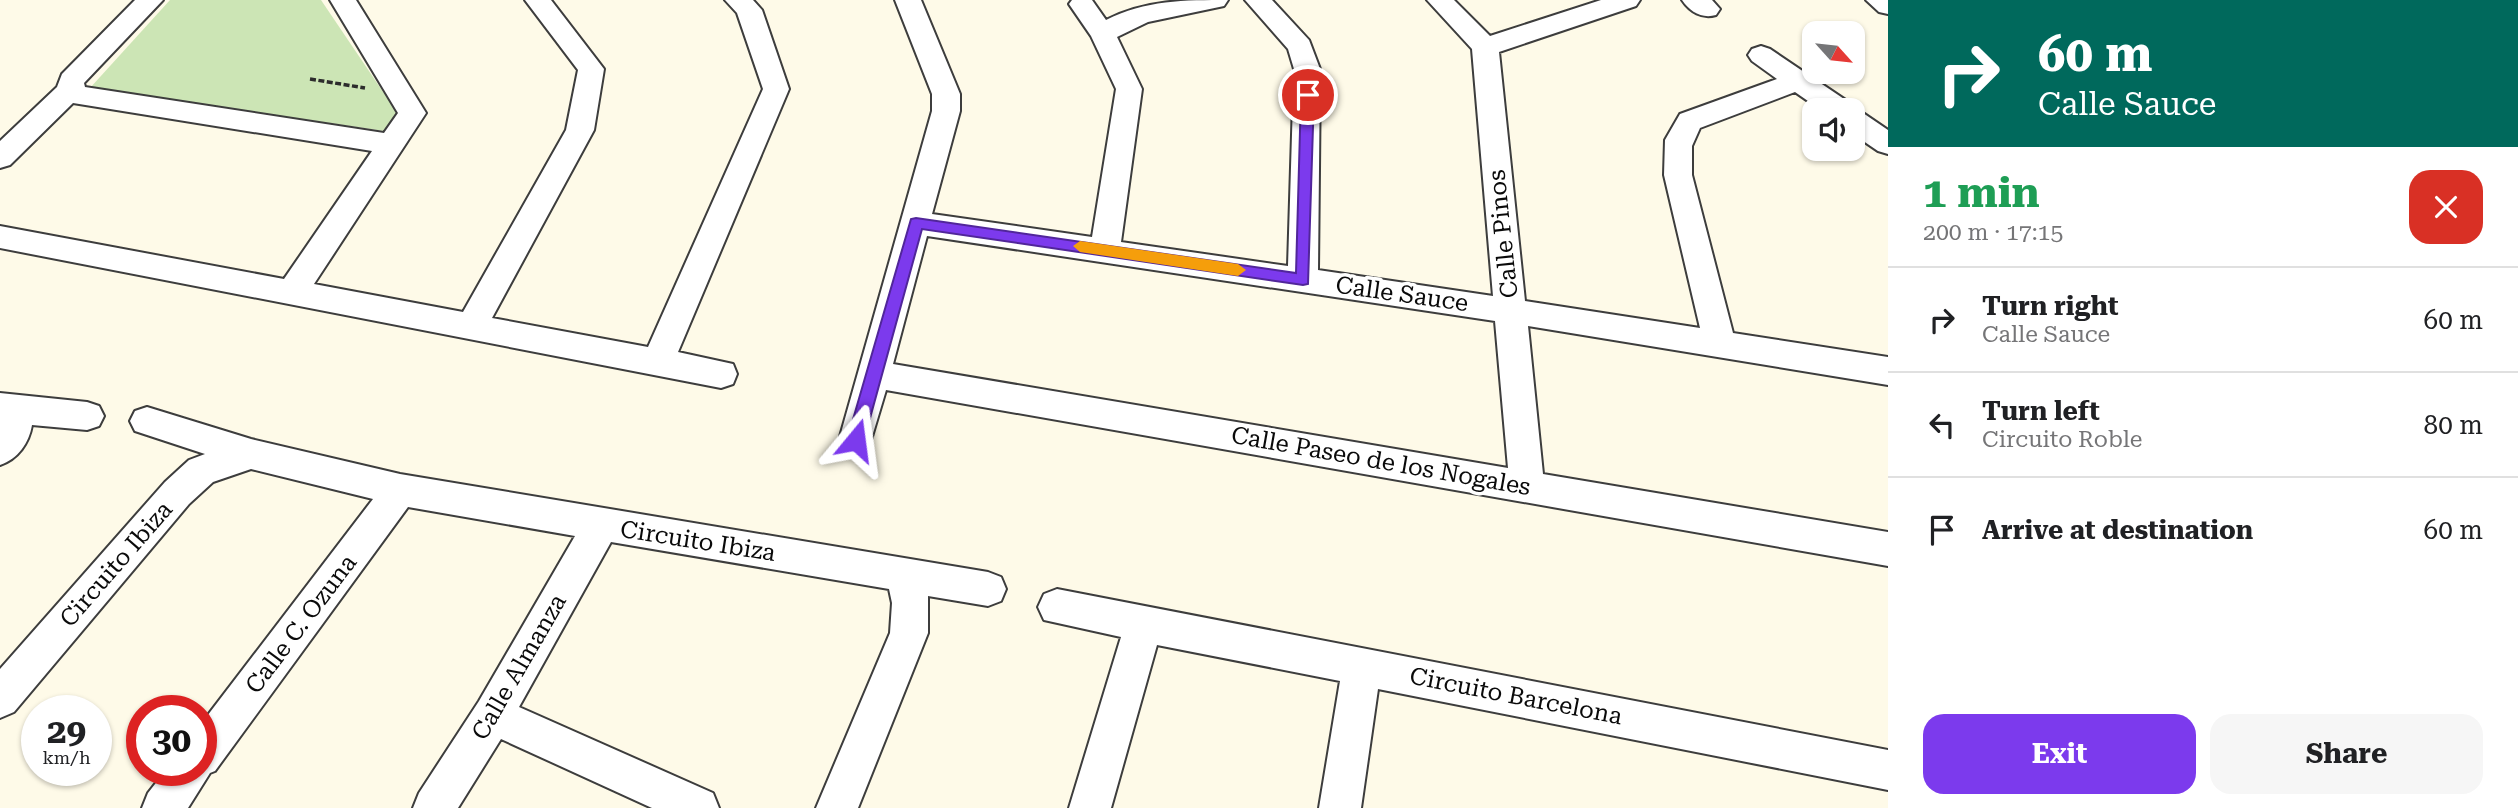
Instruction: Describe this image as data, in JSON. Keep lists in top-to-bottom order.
{
  "streets": {
    "street": [
      "Calle Pinos",
      "Calle Sauce",
      "Calle Paseo de los Nogales",
      "Circuito Ibiza",
      "Calle C. Ozuna",
      "Calle Almanza",
      "Circuito Barcelona"
    ]
  },
  "crossings": [
    ["Calle Pinos", "Calle Sauce"],
    ["Calle Pinos", "Calle Paseo de los Nogales"],
    ["Circuito Ibiza", "Calle C. Ozuna"],
    ["Circuito Ibiza", "Calle Almanza"]
  ],
  "north": "bottom right",
  "page": {
    "turn": ["60 m", "Calle Sauce"],
    "heading": ["1 min", "200 m · 17:15"],
    "list": [
      {
        "name": "Turn right",
        "note": "Calle Sauce",
        "value": "60 m"
      },
      {
        "name": "Turn left",
        "note": "Circuito Roble",
        "value": "80 m"
      },
      {
        "name": "Arrive at destination",
        "value": "60 m"
      }
    ],
    "speed": "29 km/h",
    "limit": "30",
    "buttons": ["Exit", "Share"]
  }
}
